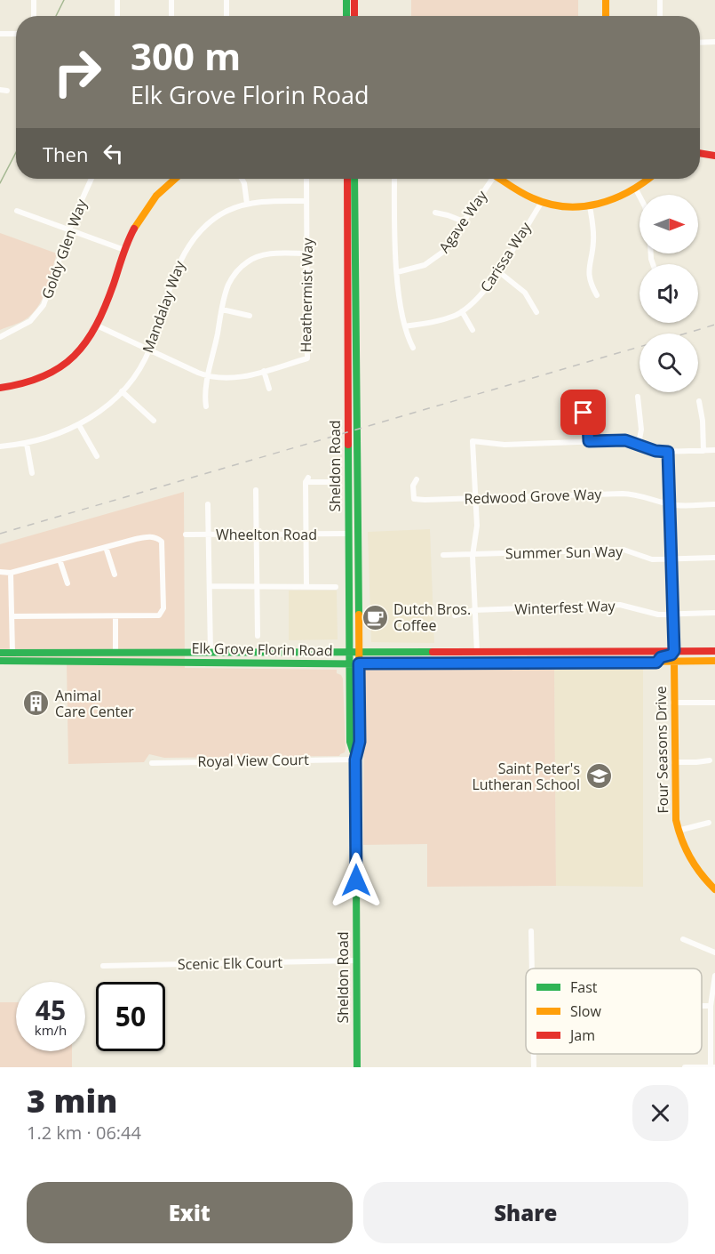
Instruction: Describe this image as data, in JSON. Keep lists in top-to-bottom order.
{
  "streets": {
    "main road": ["Sheldon Road", "Elk Grove Florin Road", "Four Seasons Drive"],
    "street": [
      "Agave Way",
      "Goldy Glen Way",
      "Carissa Way",
      "Heathermist Way",
      "Mandalay Way",
      "Redwood Grove Way",
      "Wheelton Road",
      "Summer Sun Way",
      "Winterfest Way",
      "Royal View Court",
      "Scenic Elk Court"
    ]
  },
  "crossings": [
    ["Heathermist Way", "Mandalay Way"],
    ["Sheldon Road", "Wheelton Road"],
    ["Sheldon Road", "Elk Grove Florin Road"],
    ["Sheldon Road", "Royal View Court"],
    ["Sheldon Road", "Scenic Elk Court"],
    ["Elk Grove Florin Road", "Four Seasons Drive"]
  ],
  "places": {
    "cafe": ["Dutch Bros. Coffee"],
    "building": ["Animal Care Center"],
    "school or university": ["Saint Peter's Lutheran School"]
  },
  "legend": ["Fast", "Slow", "Jam"],
  "north": "right",
  "page": {
    "turn": ["300 m", "Elk Grove Florin Road"],
    "then": "Then",
    "speed": "45 km/h",
    "limit": "50",
    "heading": ["3 min", "1.2 km · 06:44"],
    "buttons": ["Exit", "Share"]
  }
}
